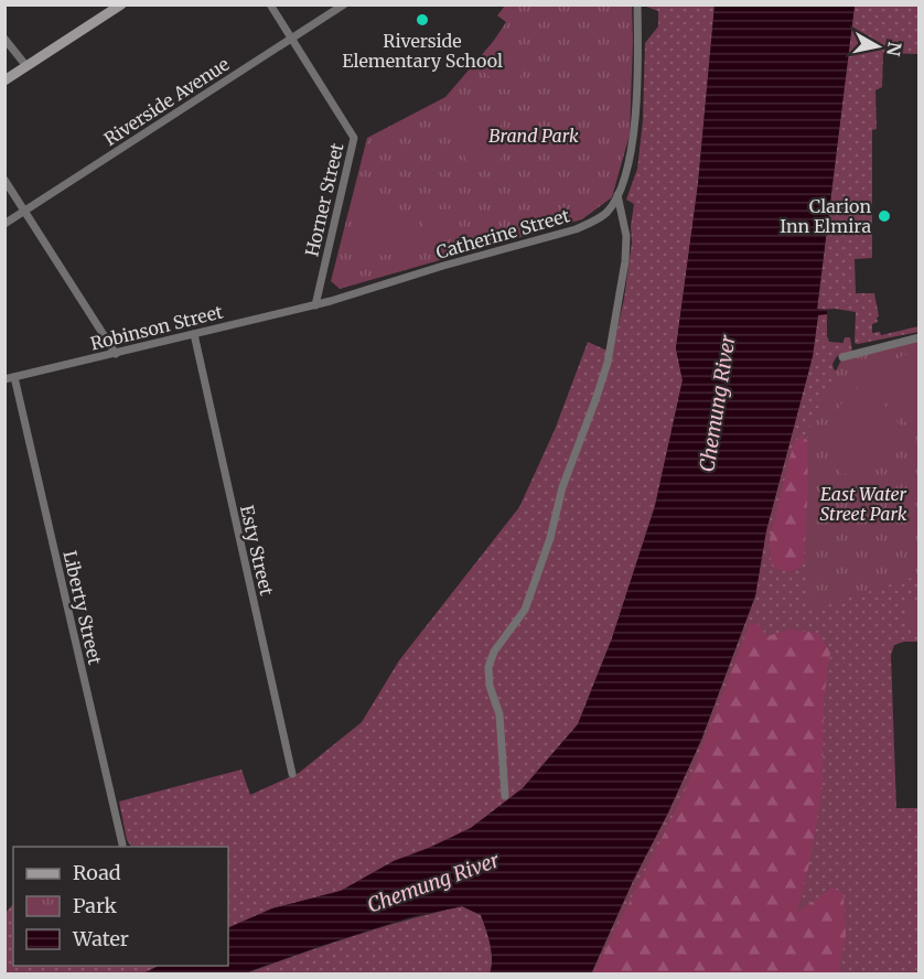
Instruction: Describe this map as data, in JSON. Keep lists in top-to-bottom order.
{
  "streets": {
    "street": [
      "Riverside Avenue",
      "Horner Street",
      "Catherine Street",
      "Robinson Street",
      "Esty Street",
      "Liberty Street"
    ]
  },
  "crossings": [
    ["Riverside Avenue", "Horner Street"],
    ["Horner Street", "Catherine Street"],
    ["Horner Street", "Robinson Street"],
    ["Catherine Street", "Robinson Street"],
    ["Robinson Street", "Esty Street"],
    ["Robinson Street", "Liberty Street"]
  ],
  "water": ["Chemung River"],
  "parks": ["Brand Park", "East Water Street Park"],
  "places": ["Riverside Elementary School", "Clarion Inn Elmira"],
  "legend": ["Road", "Park", "Water"],
  "north": "right"
}
